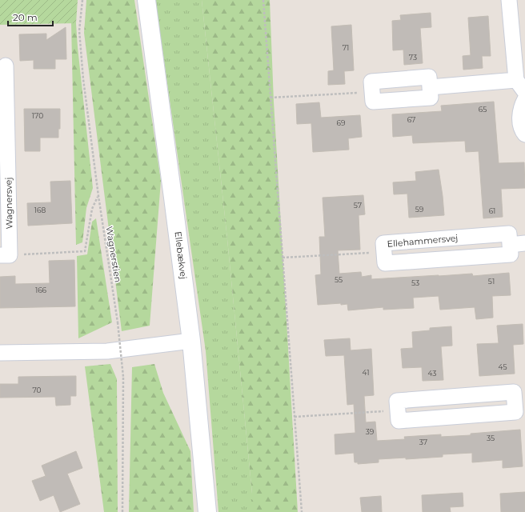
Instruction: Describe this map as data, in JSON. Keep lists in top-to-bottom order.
{
  "streets": {
    "street": ["Wagnersvej", "Ellehammersvej", "Ellebækvej"],
    "path": ["Wagnerstien"]
  },
  "house_numbers": [
    "71",
    "73",
    "65",
    "170",
    "67",
    "69",
    "57",
    "59",
    "168",
    "61",
    "55",
    "51",
    "53",
    "166",
    "45",
    "41",
    "43",
    "70",
    "39",
    "35",
    "37"
  ],
  "scale_bar": "20 m"
}
